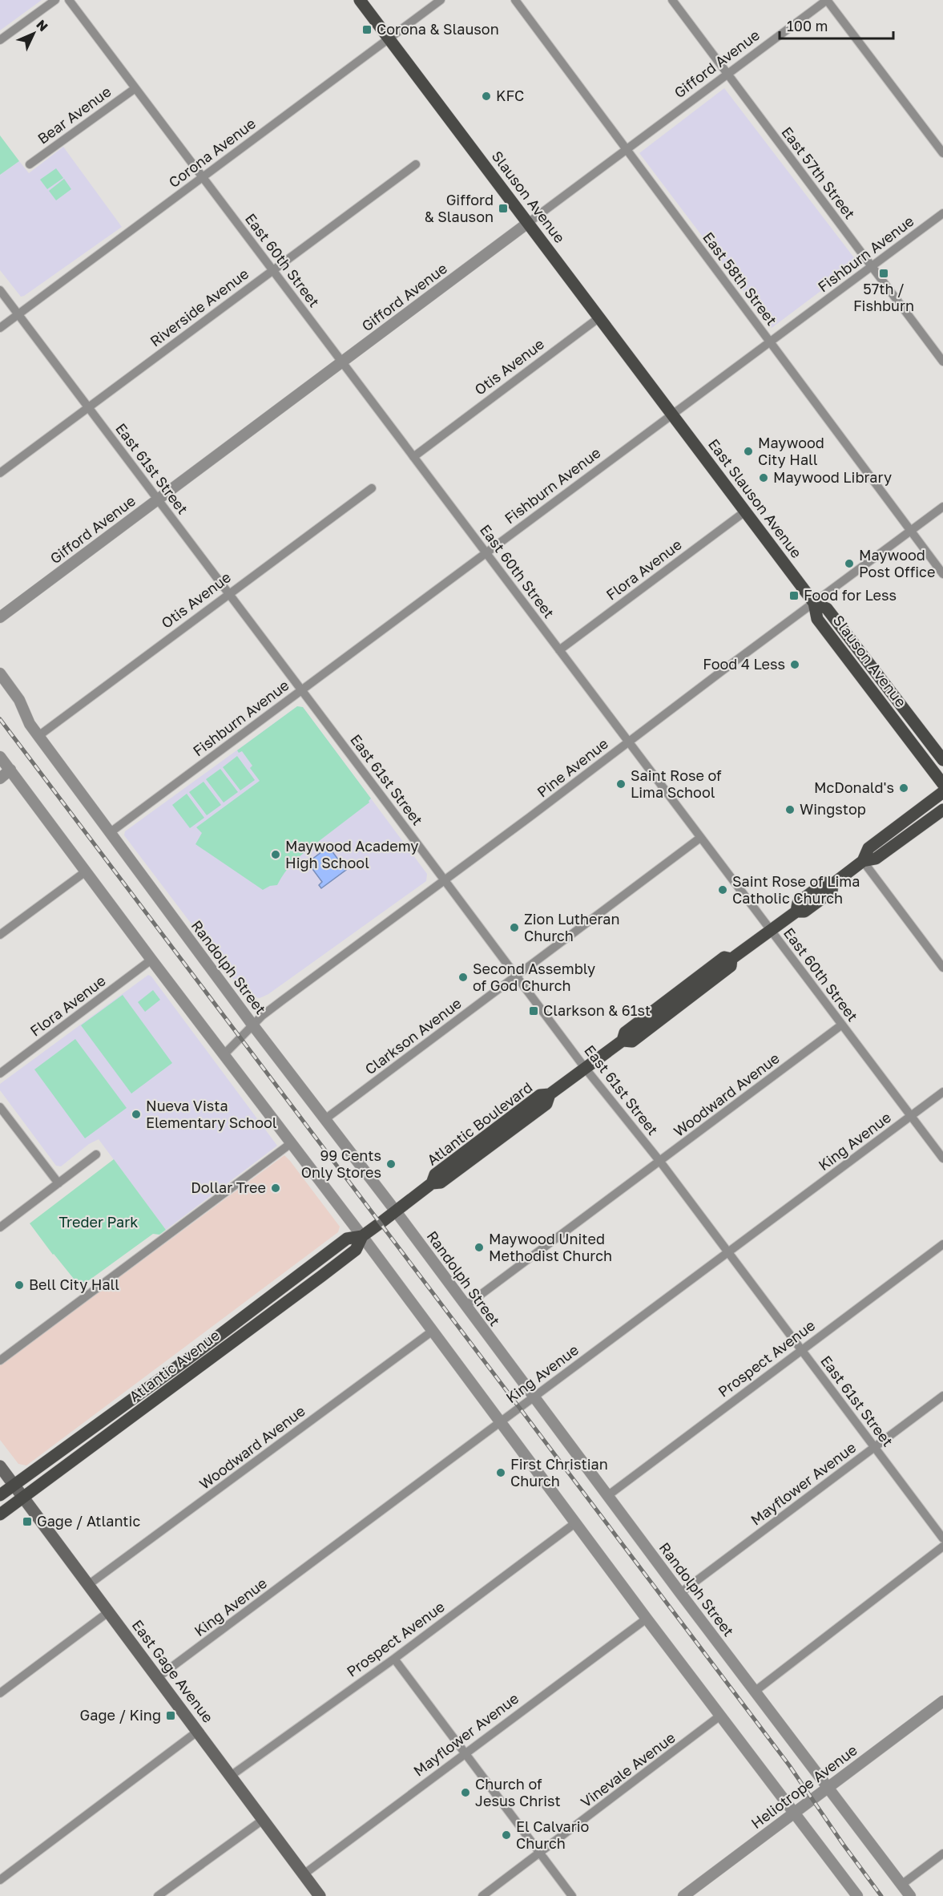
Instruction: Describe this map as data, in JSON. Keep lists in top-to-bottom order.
{
  "streets": {
    "main road": [
      "Slauson Avenue",
      "East Slauson Avenue",
      "Atlantic Boulevard",
      "Atlantic Avenue",
      "East Gage Avenue"
    ],
    "street": [
      "Gifford Avenue",
      "Bear Avenue",
      "Corona Avenue",
      "East 57th Street",
      "Fishburn Avenue",
      "East 60th Street",
      "East 58th Street",
      "Riverside Avenue",
      "Otis Avenue",
      "East 61st Street",
      "Flora Avenue",
      "Pine Avenue",
      "Randolph Street",
      "Clarkson Avenue",
      "Woodward Avenue",
      "King Avenue",
      "Prospect Avenue",
      "Mayflower Avenue",
      "Vinevale Avenue",
      "Heliotrope Avenue"
    ]
  },
  "crossings": [
    ["Gifford Avenue", "East 57th Street"],
    ["Gifford Avenue", "Slauson Avenue"],
    ["Gifford Avenue", "East 60th Street"],
    ["Gifford Avenue", "East 58th Street"],
    ["Gifford Avenue", "East 61st Street"],
    ["Bear Avenue", "East 60th Street"],
    ["Corona Avenue", "Slauson Avenue"],
    ["Corona Avenue", "East 60th Street"],
    ["Corona Avenue", "East 61st Street"],
    ["East 57th Street", "Fishburn Avenue"],
    ["Slauson Avenue", "Fishburn Avenue"],
    ["Slauson Avenue", "Otis Avenue"],
    ["Slauson Avenue", "East Slauson Avenue"],
    ["Slauson Avenue", "Pine Avenue"],
    ["Fishburn Avenue", "East 60th Street"],
    ["Fishburn Avenue", "East 58th Street"],
    ["Fishburn Avenue", "East 61st Street"],
    ["Fishburn Avenue", "East Slauson Avenue"],
    ["Fishburn Avenue", "Randolph Street"],
    ["East 60th Street", "Riverside Avenue"],
    ["East 60th Street", "Otis Avenue"],
    ["East 60th Street", "Flora Avenue"],
    ["East 60th Street", "Pine Avenue"],
    ["East 60th Street", "Clarkson Avenue"],
    ["East 60th Street", "Woodward Avenue"],
    ["East 60th Street", "Atlantic Boulevard"],
    ["East 60th Street", "King Avenue"],
    ["East 58th Street", "Pine Avenue"],
    ["Riverside Avenue", "East 61st Street"],
    ["Otis Avenue", "East 61st Street"],
    ["Otis Avenue", "Randolph Street"],
    ["East 61st Street", "Pine Avenue"],
    ["East 61st Street", "Clarkson Avenue"],
    ["East 61st Street", "Woodward Avenue"],
    ["East 61st Street", "Atlantic Boulevard"],
    ["East 61st Street", "King Avenue"],
    ["East 61st Street", "Prospect Avenue"],
    ["East 61st Street", "Mayflower Avenue"],
    ["East Slauson Avenue", "Flora Avenue"],
    ["East Slauson Avenue", "Pine Avenue"],
    ["Pine Avenue", "Randolph Street"],
    ["Randolph Street", "Clarkson Avenue"],
    ["Randolph Street", "Woodward Avenue"],
    ["Randolph Street", "Atlantic Boulevard"],
    ["Randolph Street", "King Avenue"],
    ["Randolph Street", "Prospect Avenue"],
    ["Randolph Street", "Atlantic Avenue"],
    ["Randolph Street", "Mayflower Avenue"],
    ["Randolph Street", "Heliotrope Avenue"],
    ["Woodward Avenue", "East Gage Avenue"],
    ["Atlantic Boulevard", "Atlantic Avenue"],
    ["King Avenue", "East Gage Avenue"],
    ["Prospect Avenue", "East Gage Avenue"],
    ["Atlantic Avenue", "East Gage Avenue"],
    ["Mayflower Avenue", "East Gage Avenue"]
  ],
  "parks": ["Treder Park"],
  "places": {
    "transit": [
      "Corona & Slauson",
      "Gifford & Slauson",
      "57th / Fishburn",
      "Food for Less",
      "Clarkson & 61st",
      "Gage / Atlantic",
      "Gage / King"
    ],
    "other": [
      "KFC",
      "Maywood City Hall",
      "Maywood Library",
      "Maywood Post Office",
      "Food 4 Less",
      "Saint Rose of Lima School",
      "McDonald's",
      "Wingstop",
      "Maywood Academy High School",
      "Saint Rose of Lima Catholic Church",
      "Zion Lutheran Church",
      "Second Assembly of God Church",
      "Nueva Vista Elementary School",
      "99 Cents Only Stores",
      "Dollar Tree",
      "Maywood United Methodist Church",
      "Bell City Hall",
      "First Christian Church",
      "Church of Jesus Christ",
      "El Calvario Church"
    ]
  },
  "scale_bar": "100 m",
  "north": "top right"
}
